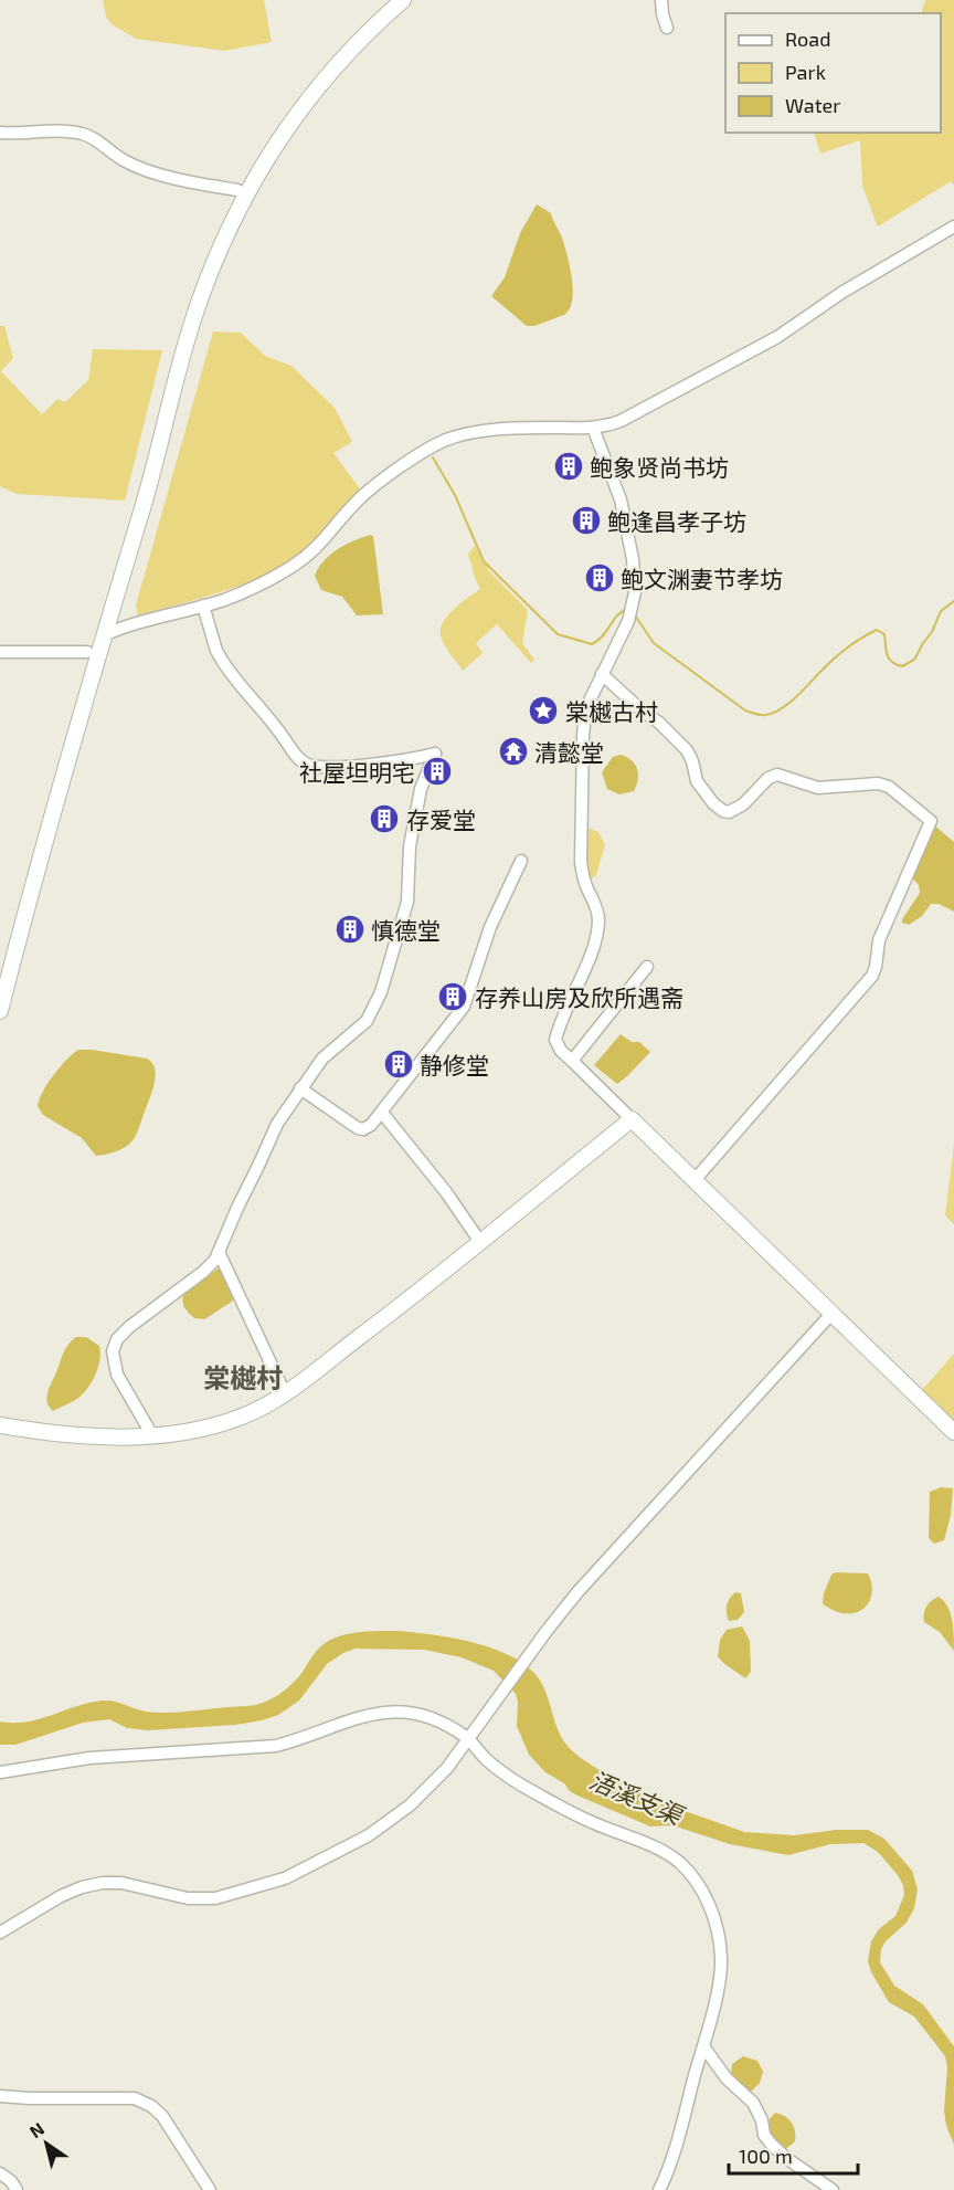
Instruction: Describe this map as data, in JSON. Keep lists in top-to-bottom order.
{
  "districts": ["棠樾村"],
  "water": ["浯溪支渠"],
  "places": {
    "building": [
      "鲍象贤尚书坊",
      "鲍逢昌孝子坊",
      "鲍文渊妻节孝坊",
      "社屋坦明宅",
      "存爱堂",
      "慎德堂",
      "存养山房及欣所遇斋",
      "静修堂"
    ],
    "place": ["棠樾古村"],
    "temple": ["清懿堂"]
  },
  "legend": ["Road", "Park", "Water"],
  "scale_bar": "100 m",
  "north": "top left"
}
